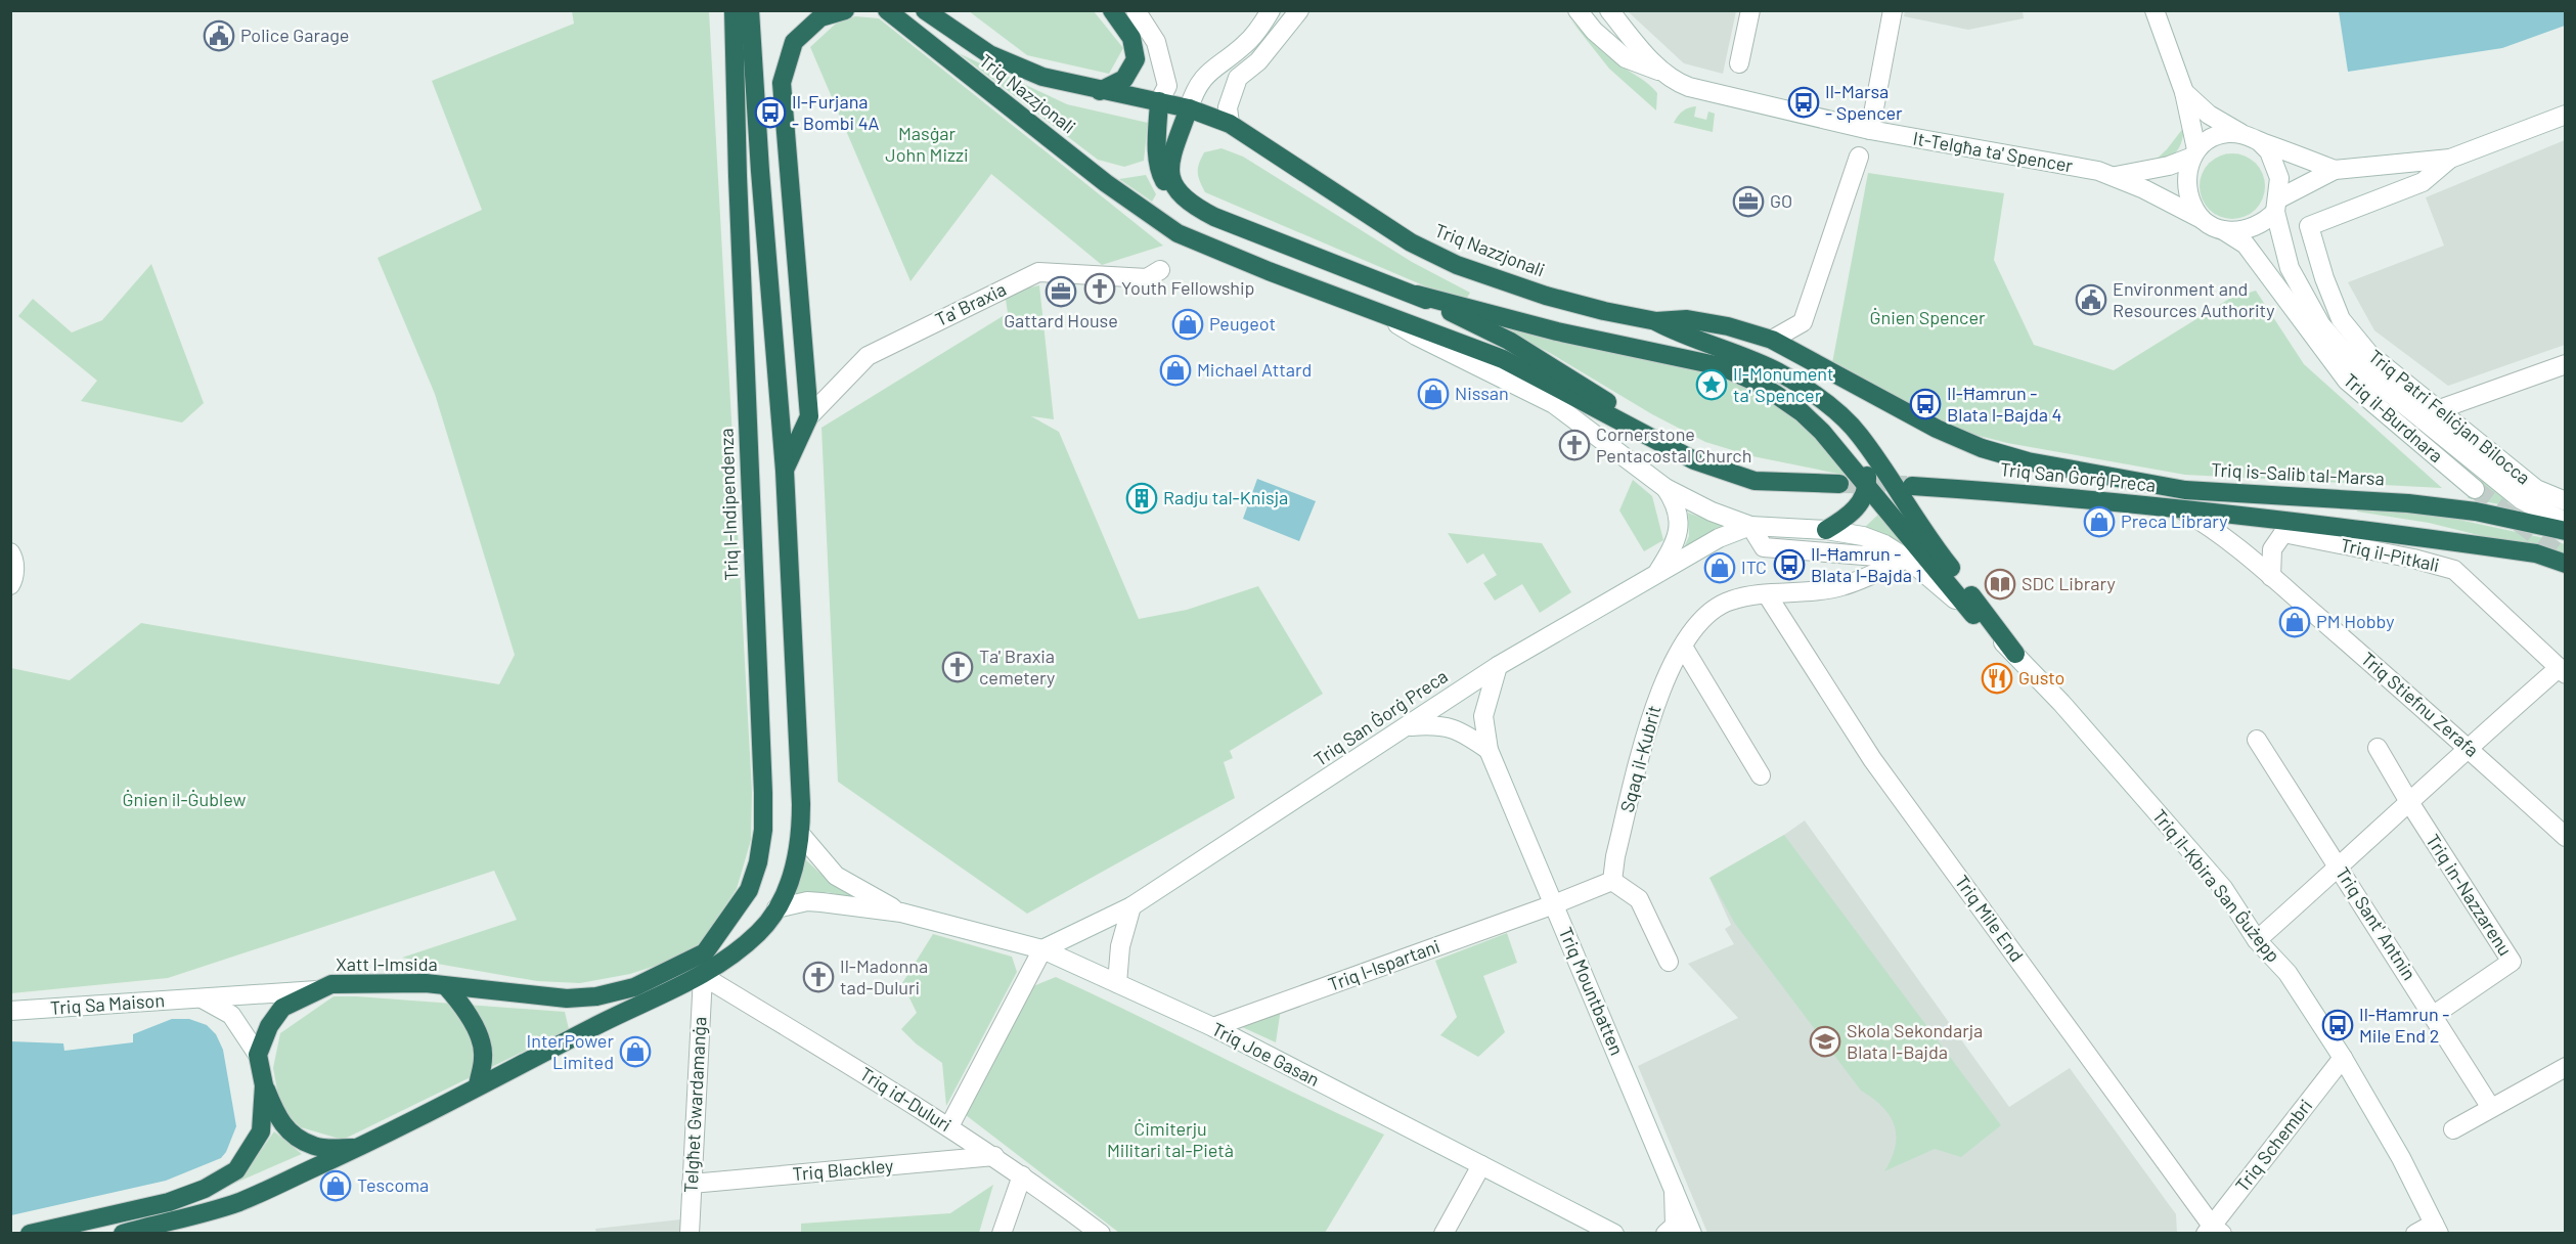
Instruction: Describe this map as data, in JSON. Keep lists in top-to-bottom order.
{
  "streets": {
    "highway": [
      "Triq Nazzjonali",
      "Triq is-Salib tal-Marsa",
      "Triq San Ġorġ Preca",
      "Triq l-Indipendenza",
      "Xatt l-Imsida"
    ],
    "street": [
      "It-Telgħa ta' Spencer",
      "Ta' Braxia",
      "Triq Patri Feliċjan Bilocca",
      "Triq il-Burdnara",
      "Triq il-Pitkali",
      "Triq Stiefnu Zerafa",
      "Sqaq il-Kubrit",
      "Triq il-Kbira San Ġużepp",
      "Triq in-Nazzarenu",
      "Triq Mile End",
      "Triq Sant' Antnin",
      "Triq l-Ispartani",
      "Triq Mountbatten",
      "Triq Sa Maison",
      "Triq Joe Gasan",
      "Triq id-Duluri",
      "Telgħet Gwardamanġa",
      "Triq Schembri",
      "Triq Blackley"
    ]
  },
  "crossings": [
    ["Triq Nazzjonali", "Triq is-Salib tal-Marsa"],
    ["Triq Nazzjonali", "Triq San Ġorġ Preca"],
    ["Triq Nazzjonali", "Sqaq il-Kubrit"],
    ["Triq Nazzjonali", "Triq il-Kbira San Ġużepp"],
    ["It-Telgħa ta' Spencer", "Triq il-Burdnara"],
    ["Triq San Ġorġ Preca", "Triq il-Pitkali"],
    ["Triq San Ġorġ Preca", "Triq Stiefnu Zerafa"],
    ["Triq San Ġorġ Preca", "Triq Mountbatten"],
    ["Triq San Ġorġ Preca", "Triq Joe Gasan"],
    ["Triq l-Indipendenza", "Xatt l-Imsida"],
    ["Sqaq il-Kubrit", "Triq il-Kbira San Ġużepp"],
    ["Sqaq il-Kubrit", "Triq Mile End"],
    ["Triq il-Kbira San Ġużepp", "Triq Schembri"],
    ["Triq in-Nazzarenu", "Triq Sant' Antnin"],
    ["Triq Mile End", "Triq Schembri"],
    ["Xatt l-Imsida", "Triq Sa Maison"],
    ["Triq l-Ispartani", "Triq Mountbatten"],
    ["Triq l-Ispartani", "Triq Joe Gasan"],
    ["Triq id-Duluri", "Telgħet Gwardamanġa"],
    ["Triq id-Duluri", "Triq Blackley"],
    ["Telgħet Gwardamanġa", "Triq Blackley"]
  ],
  "parks": [
    "Masġar John Mizzi",
    "Ġnien Spencer",
    "Ġnien il-Ġublew",
    "Ċimiterju Militari tal-Pietà"
  ],
  "places": {
    "public building": ["Police Garage", "Environment and Resources Authority"],
    "bus stop": [
      "Il-Marsa - Spencer",
      "Il-Furjana - Bombi 4A",
      "Il-Ħamrun - Blata l-Bajda 4",
      "Il-Ħamrun - Blata l-Bajda 1",
      "Il-Ħamrun - Mile End 2"
    ],
    "office": ["GO", "Gattard House"],
    "church": [
      "Youth Fellowship",
      "Cornerstone Pentacostal Church",
      "Ta' Braxia cemetery",
      "Il-Madonna tad-Duluri"
    ],
    "shop": [
      "Peugeot",
      "Michael Attard",
      "Nissan",
      "Preca Library",
      "ITC",
      "PM Hobby",
      "InterPower Limited",
      "Tescoma"
    ],
    "place": ["Il-Monument ta' Spencer"],
    "building": ["Radju tal-Knisja"],
    "library": ["SDC Library"],
    "restaurant": ["Gusto"],
    "school or university": ["Skola Sekondarja Blata l-Bajda"]
  }
}
